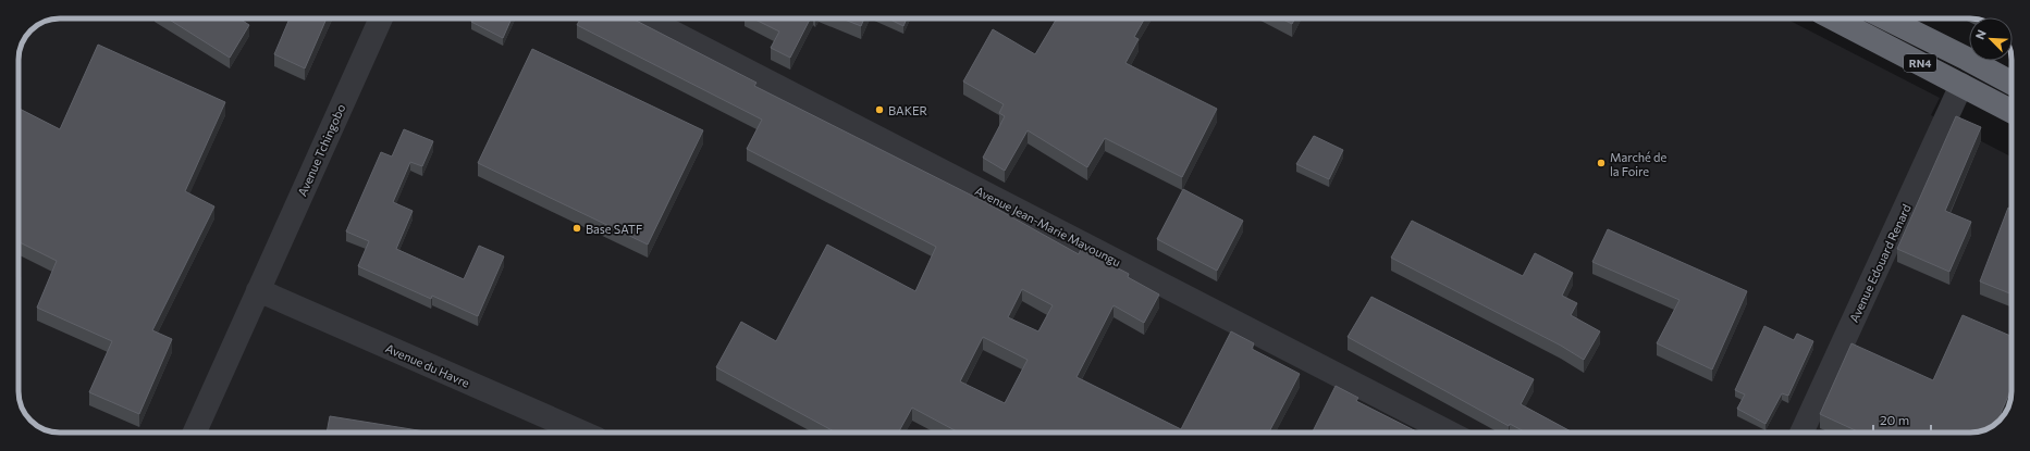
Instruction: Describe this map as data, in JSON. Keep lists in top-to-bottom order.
{
  "streets": {
    "highway": ["RN4"],
    "street": [
      "Avenue Tchingobo",
      "Avenue Jean-Marie Mavoungu",
      "Avenue Edouard Renard",
      "Avenue du Havre"
    ]
  },
  "crossings": [
    ["RN4", "Avenue Edouard Renard"],
    ["Avenue Tchingobo", "Avenue du Havre"]
  ],
  "places": ["BAKER", "Marché de la Foire", "Base SATF"],
  "scale_bar": "20 m",
  "north": "top left"
}
